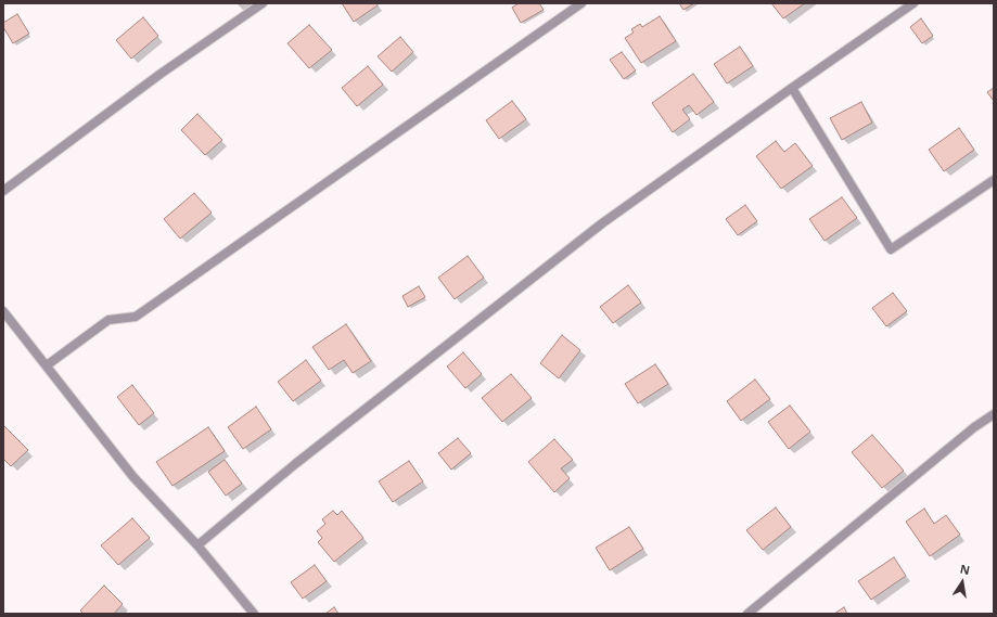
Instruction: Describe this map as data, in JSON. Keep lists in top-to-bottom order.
{
  "north": "top"
}
